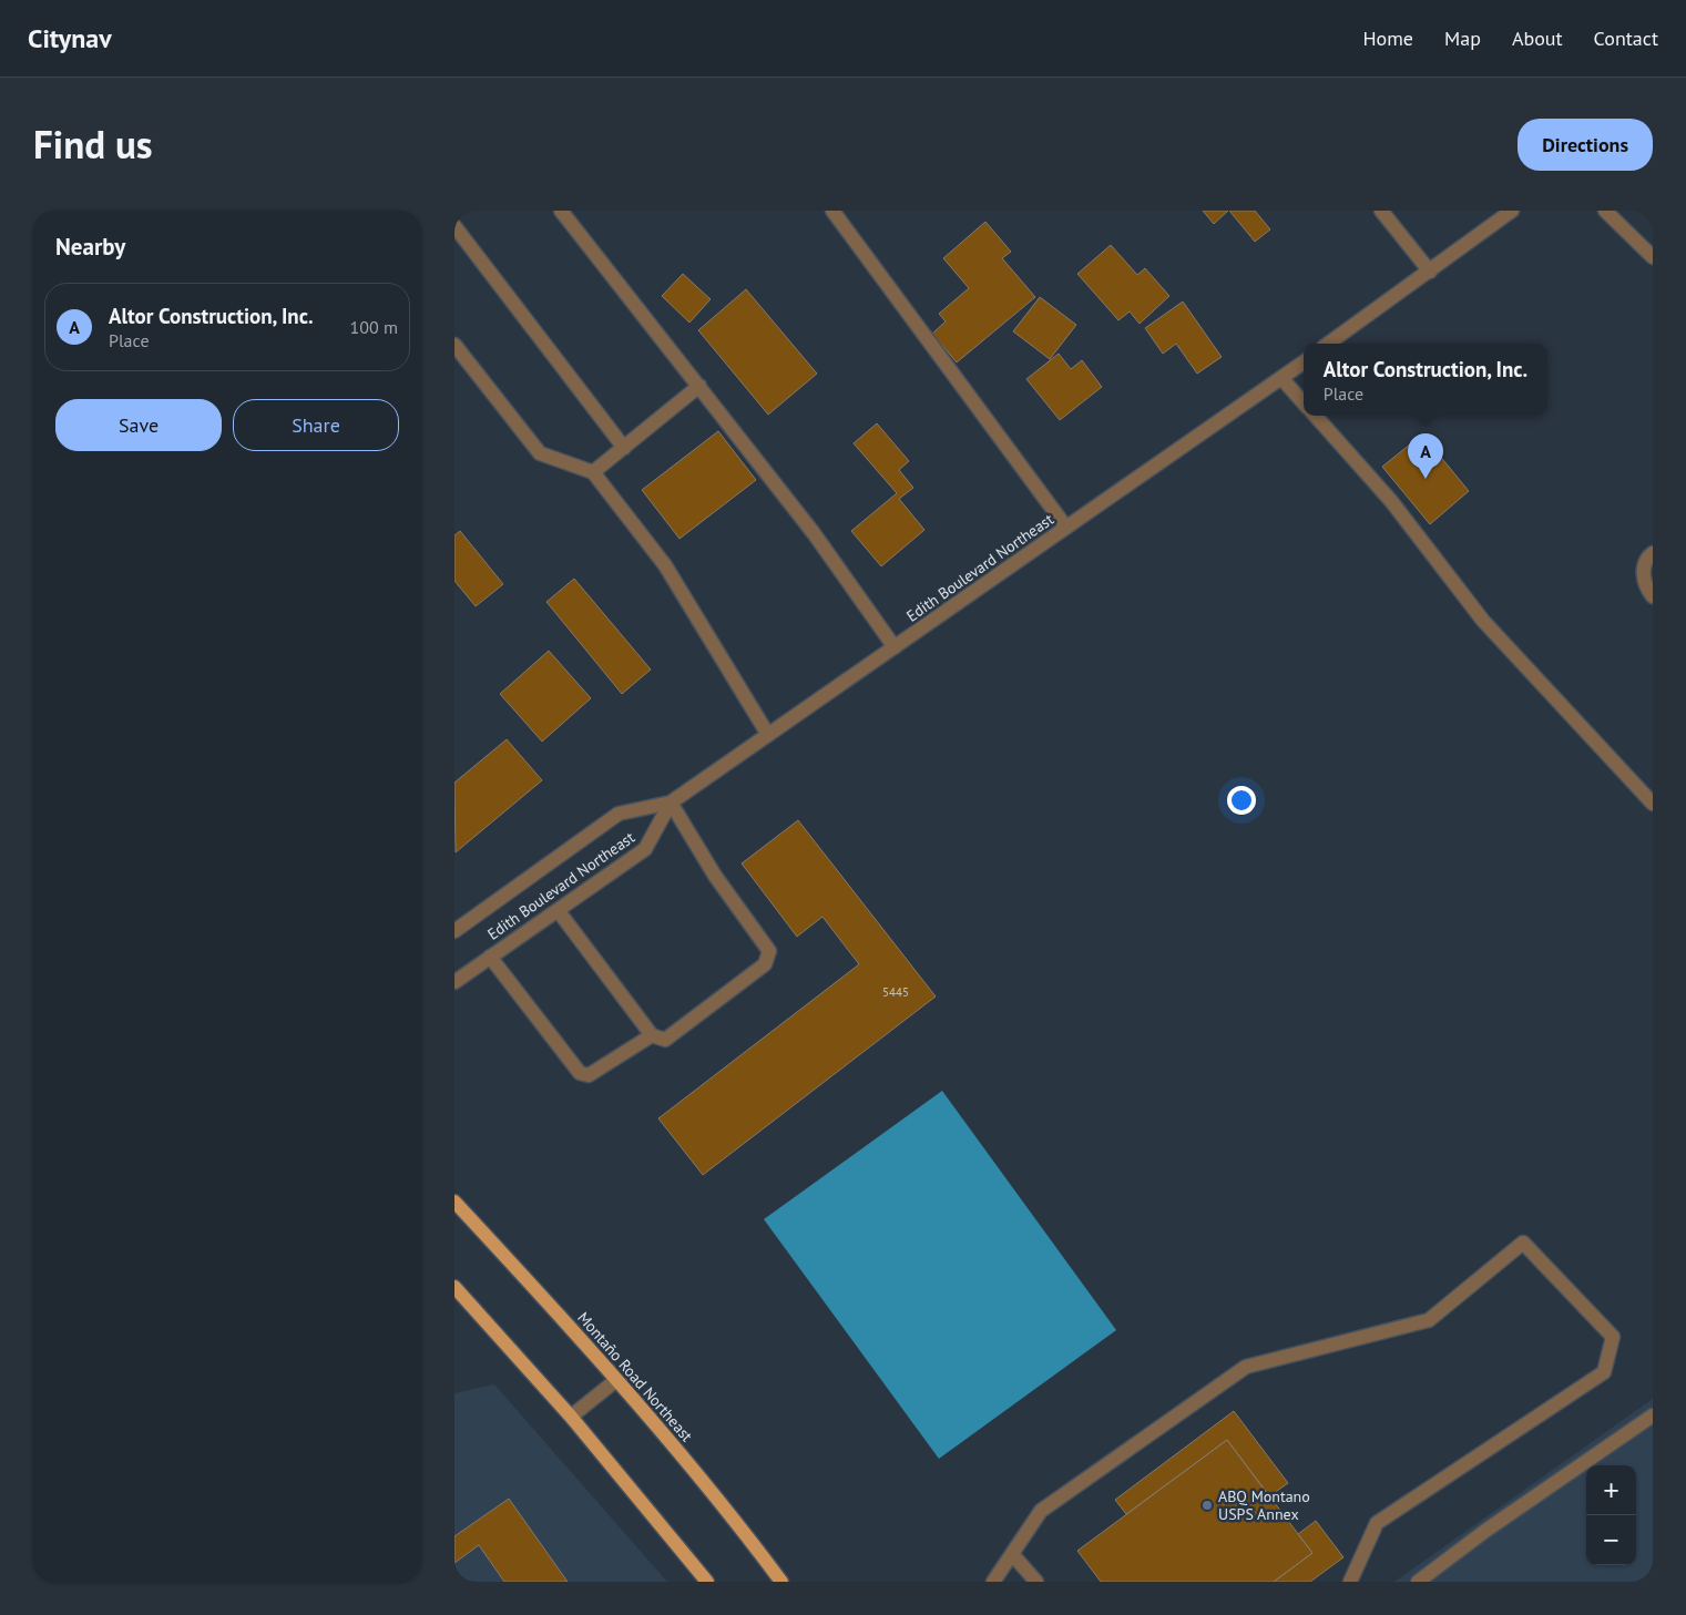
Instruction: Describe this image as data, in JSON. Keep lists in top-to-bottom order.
{
  "streets": {
    "main road": ["Montaño Road Northeast"],
    "street": ["Edith Boulevard Northeast"]
  },
  "places": ["ABQ Montano USPS Annex"],
  "house_numbers": ["5445"],
  "page": {
    "header": "Citynav",
    "nav": [
      "Home",
      "Map",
      "About",
      "Contact"
    ],
    "title": "Find us",
    "buttons": [
      "Directions",
      ["Save", "Share"]
    ],
    "heading": "Nearby",
    "list": [
      {
        "mark": "A",
        "name": "Altor Construction, Inc.",
        "note": "Place",
        "value": "100 m"
      }
    ],
    "popup": ["Altor Construction, Inc.", "Place"],
    "pins": "A",
    "map_buttons": ["+", "−"]
  }
}
